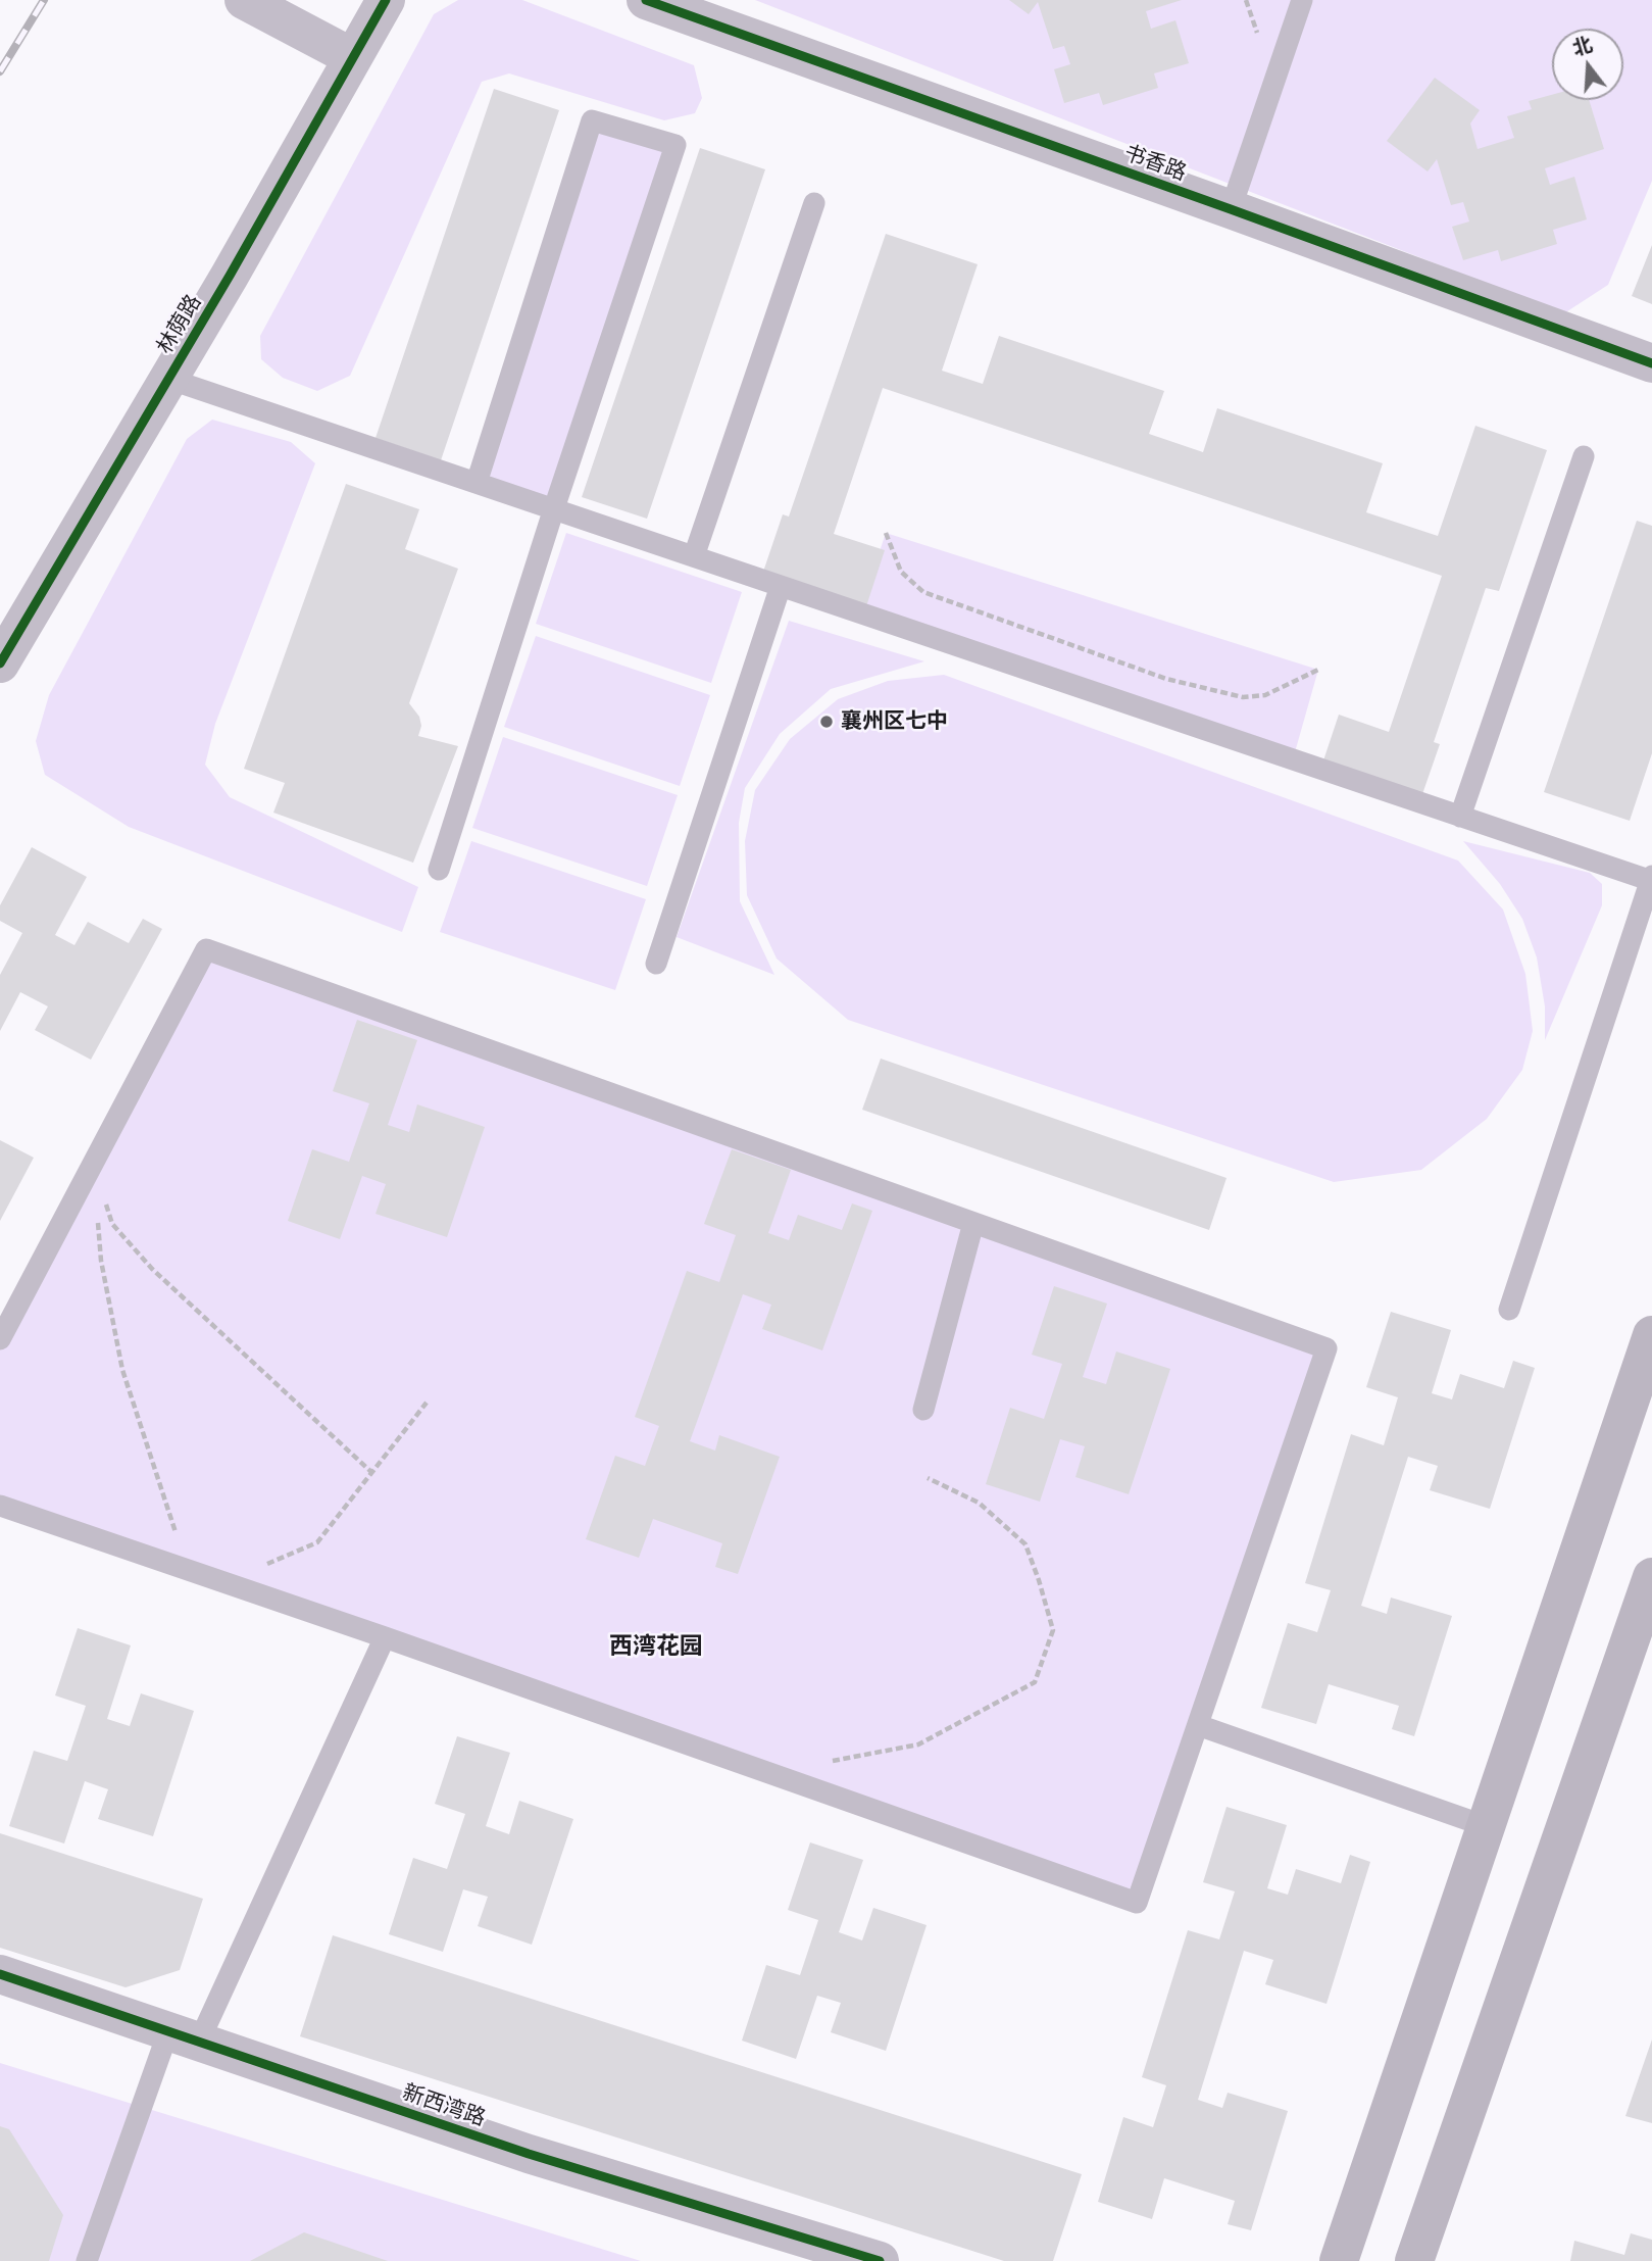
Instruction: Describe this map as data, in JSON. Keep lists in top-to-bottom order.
{
  "streets": {
    "street": ["书香路", "林荫路", "新西湾路"]
  },
  "districts": ["西湾花园"],
  "places": ["襄州区七中"],
  "north": "top"
}
